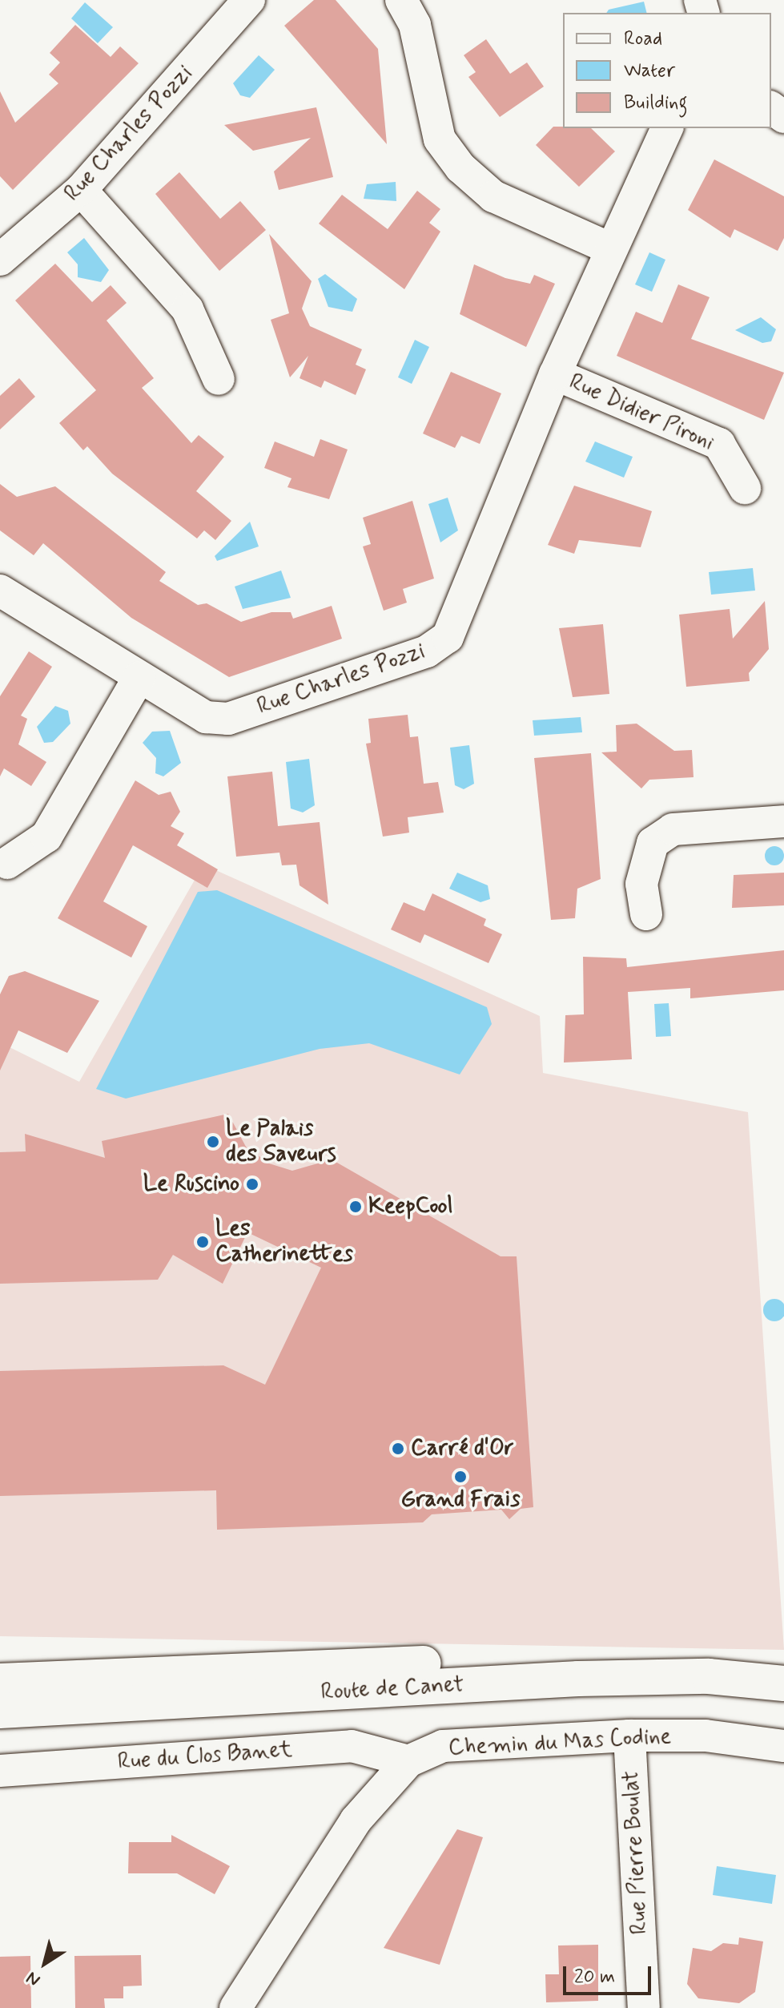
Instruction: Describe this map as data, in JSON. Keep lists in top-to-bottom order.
{
  "streets": {
    "main road": ["Route de Canet"],
    "street": [
      "Rue Charles Pozzi",
      "Rue Didier Pironi",
      "Chemin du Mas Codine",
      "Rue du Clos Banet",
      "Rue Pierre Boulat"
    ]
  },
  "crossings": [
    ["Rue Charles Pozzi", "Rue Didier Pironi"],
    ["Chemin du Mas Codine", "Rue du Clos Banet"],
    ["Chemin du Mas Codine", "Rue Pierre Boulat"]
  ],
  "places": [
    "Le Palais des Saveurs",
    "Le Ruscino",
    "KeepCool",
    "Les Catherinettes",
    "Carré d'Or",
    "Grand Frais"
  ],
  "legend": ["Road", "Water", "Building"],
  "scale_bar": "20 m",
  "north": "bottom left"
}
